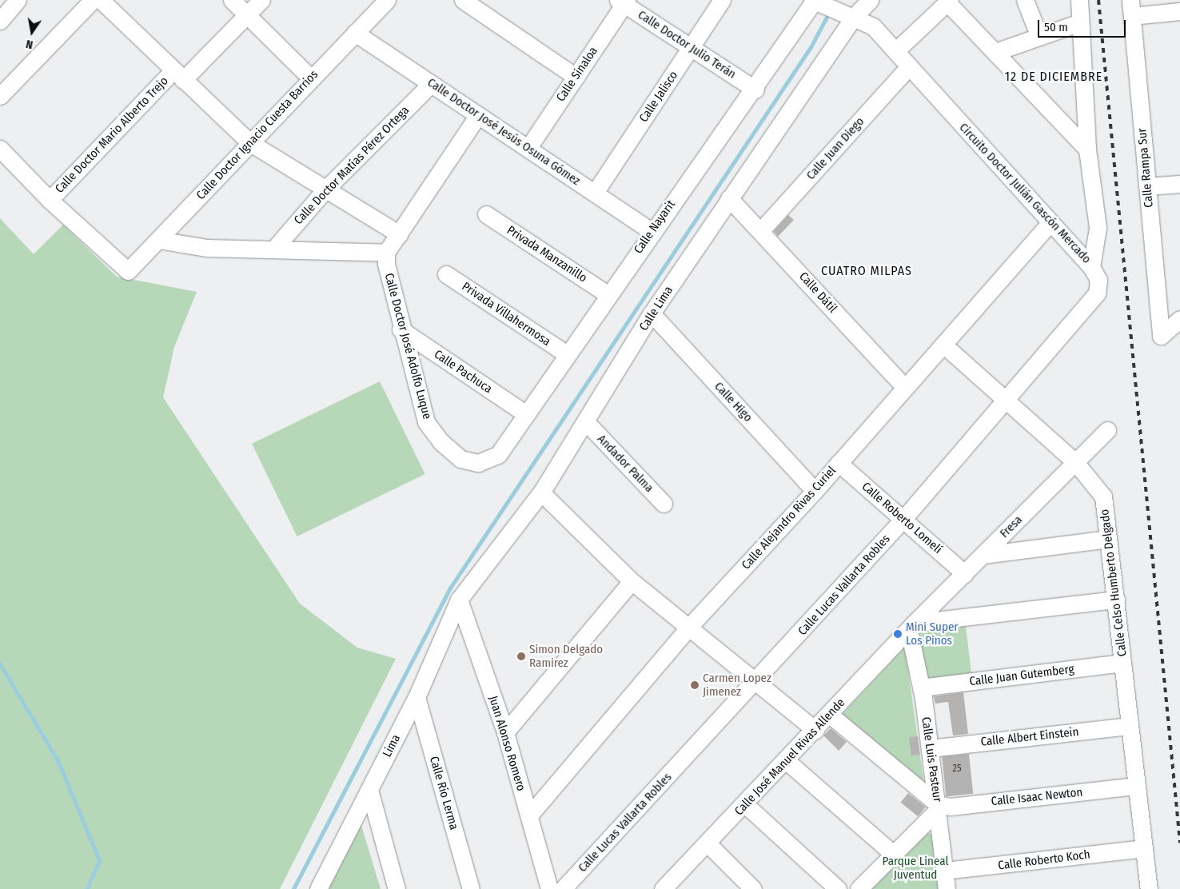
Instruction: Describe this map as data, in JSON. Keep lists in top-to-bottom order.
{
  "streets": {
    "street": [
      "Calle Doctor Julio Terán",
      "Calle Sinaloa",
      "Calle Jalisco",
      "Calle Doctor José Jesús Osuna Gómez",
      "Calle Doctor Mario Alberto Trejo",
      "Calle Doctor Ignacio Cuesta Barrios",
      "Calle Juan Diego",
      "Calle Doctor Matías Pérez Ortega",
      "Calle Rampa Sur",
      "Circuito Doctor Julián Gascón Mercado",
      "Calle Nayarit",
      "Privada Manzanillo",
      "Calle Dátil",
      "Calle Lima",
      "Privada Villahermosa",
      "Calle Doctor José Adolfo Luque",
      "Calle Pachuca",
      "Calle Higo",
      "Andador Palma",
      "Calle Alejandro Rivas Curiel",
      "Calle Roberto Lomelí",
      "Fresa",
      "Calle Celso Humberto Delgado",
      "Calle Lucas Vallarta Robles",
      "Calle Juan Gutemberg",
      "Calle Albert Einstein",
      "Juan Alonso Romero",
      "Lima",
      "Calle José Manuel Rivas Allende",
      "Calle Luis Pasteur",
      "Calle Río Lerma",
      "Calle Isaac Newton",
      "Calle Roberto Koch"
    ]
  },
  "crossings": [
    ["Calle Doctor Julio Terán", "Calle Sinaloa"],
    ["Calle Doctor Julio Terán", "Calle Jalisco"],
    ["Calle Doctor Julio Terán", "Calle Nayarit"],
    ["Calle Sinaloa", "Calle Doctor José Jesús Osuna Gómez"],
    ["Calle Jalisco", "Calle Doctor José Jesús Osuna Gómez"],
    ["Calle Doctor José Jesús Osuna Gómez", "Calle Doctor Ignacio Cuesta Barrios"],
    ["Calle Doctor José Jesús Osuna Gómez", "Calle Doctor Matías Pérez Ortega"],
    ["Calle Doctor José Jesús Osuna Gómez", "Calle Nayarit"],
    ["Calle Doctor Mario Alberto Trejo", "Calle Doctor Ignacio Cuesta Barrios"],
    ["Calle Juan Diego", "Circuito Doctor Julián Gascón Mercado"],
    ["Calle Juan Diego", "Calle Dátil"],
    ["Circuito Doctor Julián Gascón Mercado", "Calle Nayarit"],
    ["Circuito Doctor Julián Gascón Mercado", "Calle Lima"],
    ["Circuito Doctor Julián Gascón Mercado", "Calle Alejandro Rivas Curiel"],
    ["Circuito Doctor Julián Gascón Mercado", "Calle Lucas Vallarta Robles"],
    ["Calle Nayarit", "Privada Manzanillo"],
    ["Calle Nayarit", "Privada Villahermosa"],
    ["Calle Nayarit", "Calle Doctor José Adolfo Luque"],
    ["Calle Nayarit", "Calle Pachuca"],
    ["Calle Dátil", "Calle Lima"],
    ["Calle Dátil", "Calle Alejandro Rivas Curiel"],
    ["Calle Lima", "Calle Higo"],
    ["Calle Lima", "Andador Palma"],
    ["Calle Lima", "Juan Alonso Romero"],
    ["Calle Lima", "Lima"],
    ["Calle Doctor José Adolfo Luque", "Calle Pachuca"],
    ["Calle Higo", "Calle Alejandro Rivas Curiel"],
    ["Calle Alejandro Rivas Curiel", "Calle Roberto Lomelí"],
    ["Calle Alejandro Rivas Curiel", "Calle Celso Humberto Delgado"],
    ["Calle Alejandro Rivas Curiel", "Juan Alonso Romero"],
    ["Calle Roberto Lomelí", "Fresa"],
    ["Calle Roberto Lomelí", "Calle Lucas Vallarta Robles"],
    ["Fresa", "Calle Celso Humberto Delgado"],
    ["Fresa", "Calle José Manuel Rivas Allende"],
    ["Fresa", "Calle Luis Pasteur"],
    ["Calle Celso Humberto Delgado", "Calle Lucas Vallarta Robles"],
    ["Calle Celso Humberto Delgado", "Calle Juan Gutemberg"],
    ["Calle Celso Humberto Delgado", "Calle Albert Einstein"],
    ["Calle Celso Humberto Delgado", "Calle Isaac Newton"],
    ["Calle Celso Humberto Delgado", "Calle Roberto Koch"],
    ["Calle Juan Gutemberg", "Calle Luis Pasteur"],
    ["Calle Albert Einstein", "Calle Luis Pasteur"],
    ["Juan Alonso Romero", "Lima"],
    ["Lima", "Calle Río Lerma"],
    ["Calle José Manuel Rivas Allende", "Calle Luis Pasteur"],
    ["Calle Luis Pasteur", "Calle Isaac Newton"],
    ["Calle Luis Pasteur", "Calle Roberto Koch"]
  ],
  "districts": ["12 DE DICIEMBRE", "CUATRO MILPAS"],
  "parks": ["Parque Lineal Juventud"],
  "places": ["Mini Super Los Pinos", "Simon Delgado Ramirez", "Carmen Lopez Jimenez"],
  "house_numbers": ["25"],
  "scale_bar": "50 m",
  "north": "bottom"
}
